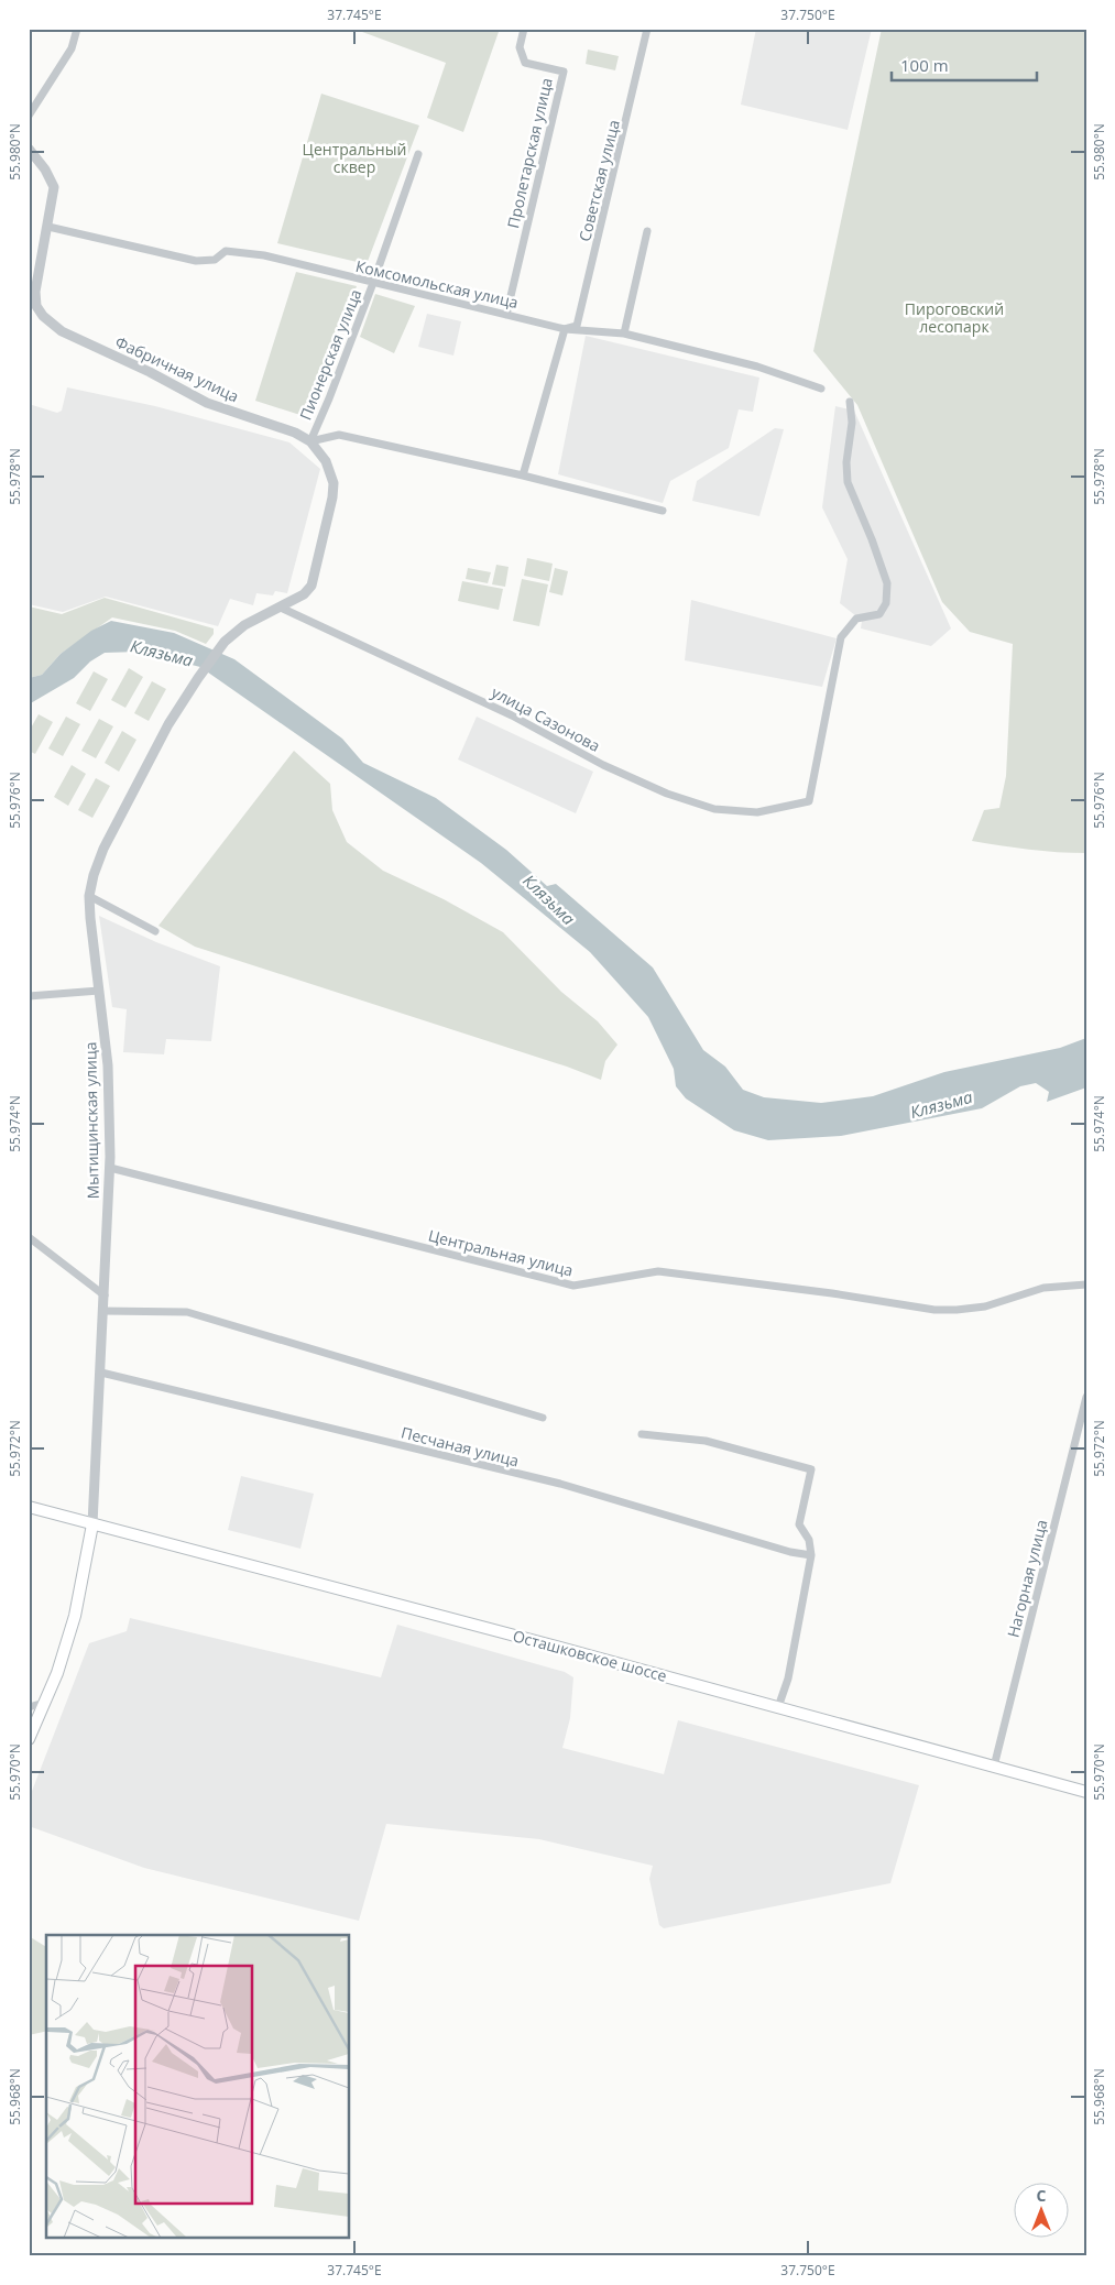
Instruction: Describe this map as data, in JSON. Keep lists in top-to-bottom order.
{
  "streets": {
    "main road": ["Осташковское шоссе"],
    "street": [
      "Пролетарская улица",
      "Советская улица",
      "Комсомольская улица",
      "Пионерская улица",
      "Фабричная улица",
      "улица Сазонова",
      "Мытищинская улица",
      "Центральная улица",
      "Песчаная улица",
      "Нагорная улица"
    ]
  },
  "crossings": [
    ["Пролетарская улица", "Комсомольская улица"],
    ["Советская улица", "Комсомольская улица"],
    ["Комсомольская улица", "Пионерская улица"],
    ["Комсомольская улица", "Фабричная улица"],
    ["Пионерская улица", "Фабричная улица"],
    ["улица Сазонова", "Мытищинская улица"],
    ["Мытищинская улица", "Центральная улица"],
    ["Мытищинская улица", "Песчаная улица"],
    ["Мытищинская улица", "Осташковское шоссе"],
    ["Нагорная улица", "Осташковское шоссе"]
  ],
  "water": ["Клязьма"],
  "parks": ["Центральный сквер", "Пироговский лесопарк"],
  "scale_bar": "100 m",
  "north": "top",
  "coordinates": [
    "37.745°E",
    "37.750°E",
    "55.980°N",
    "55.978°N",
    "55.976°N",
    "55.974°N",
    "55.972°N",
    "55.970°N",
    "55.968°N"
  ]
}
